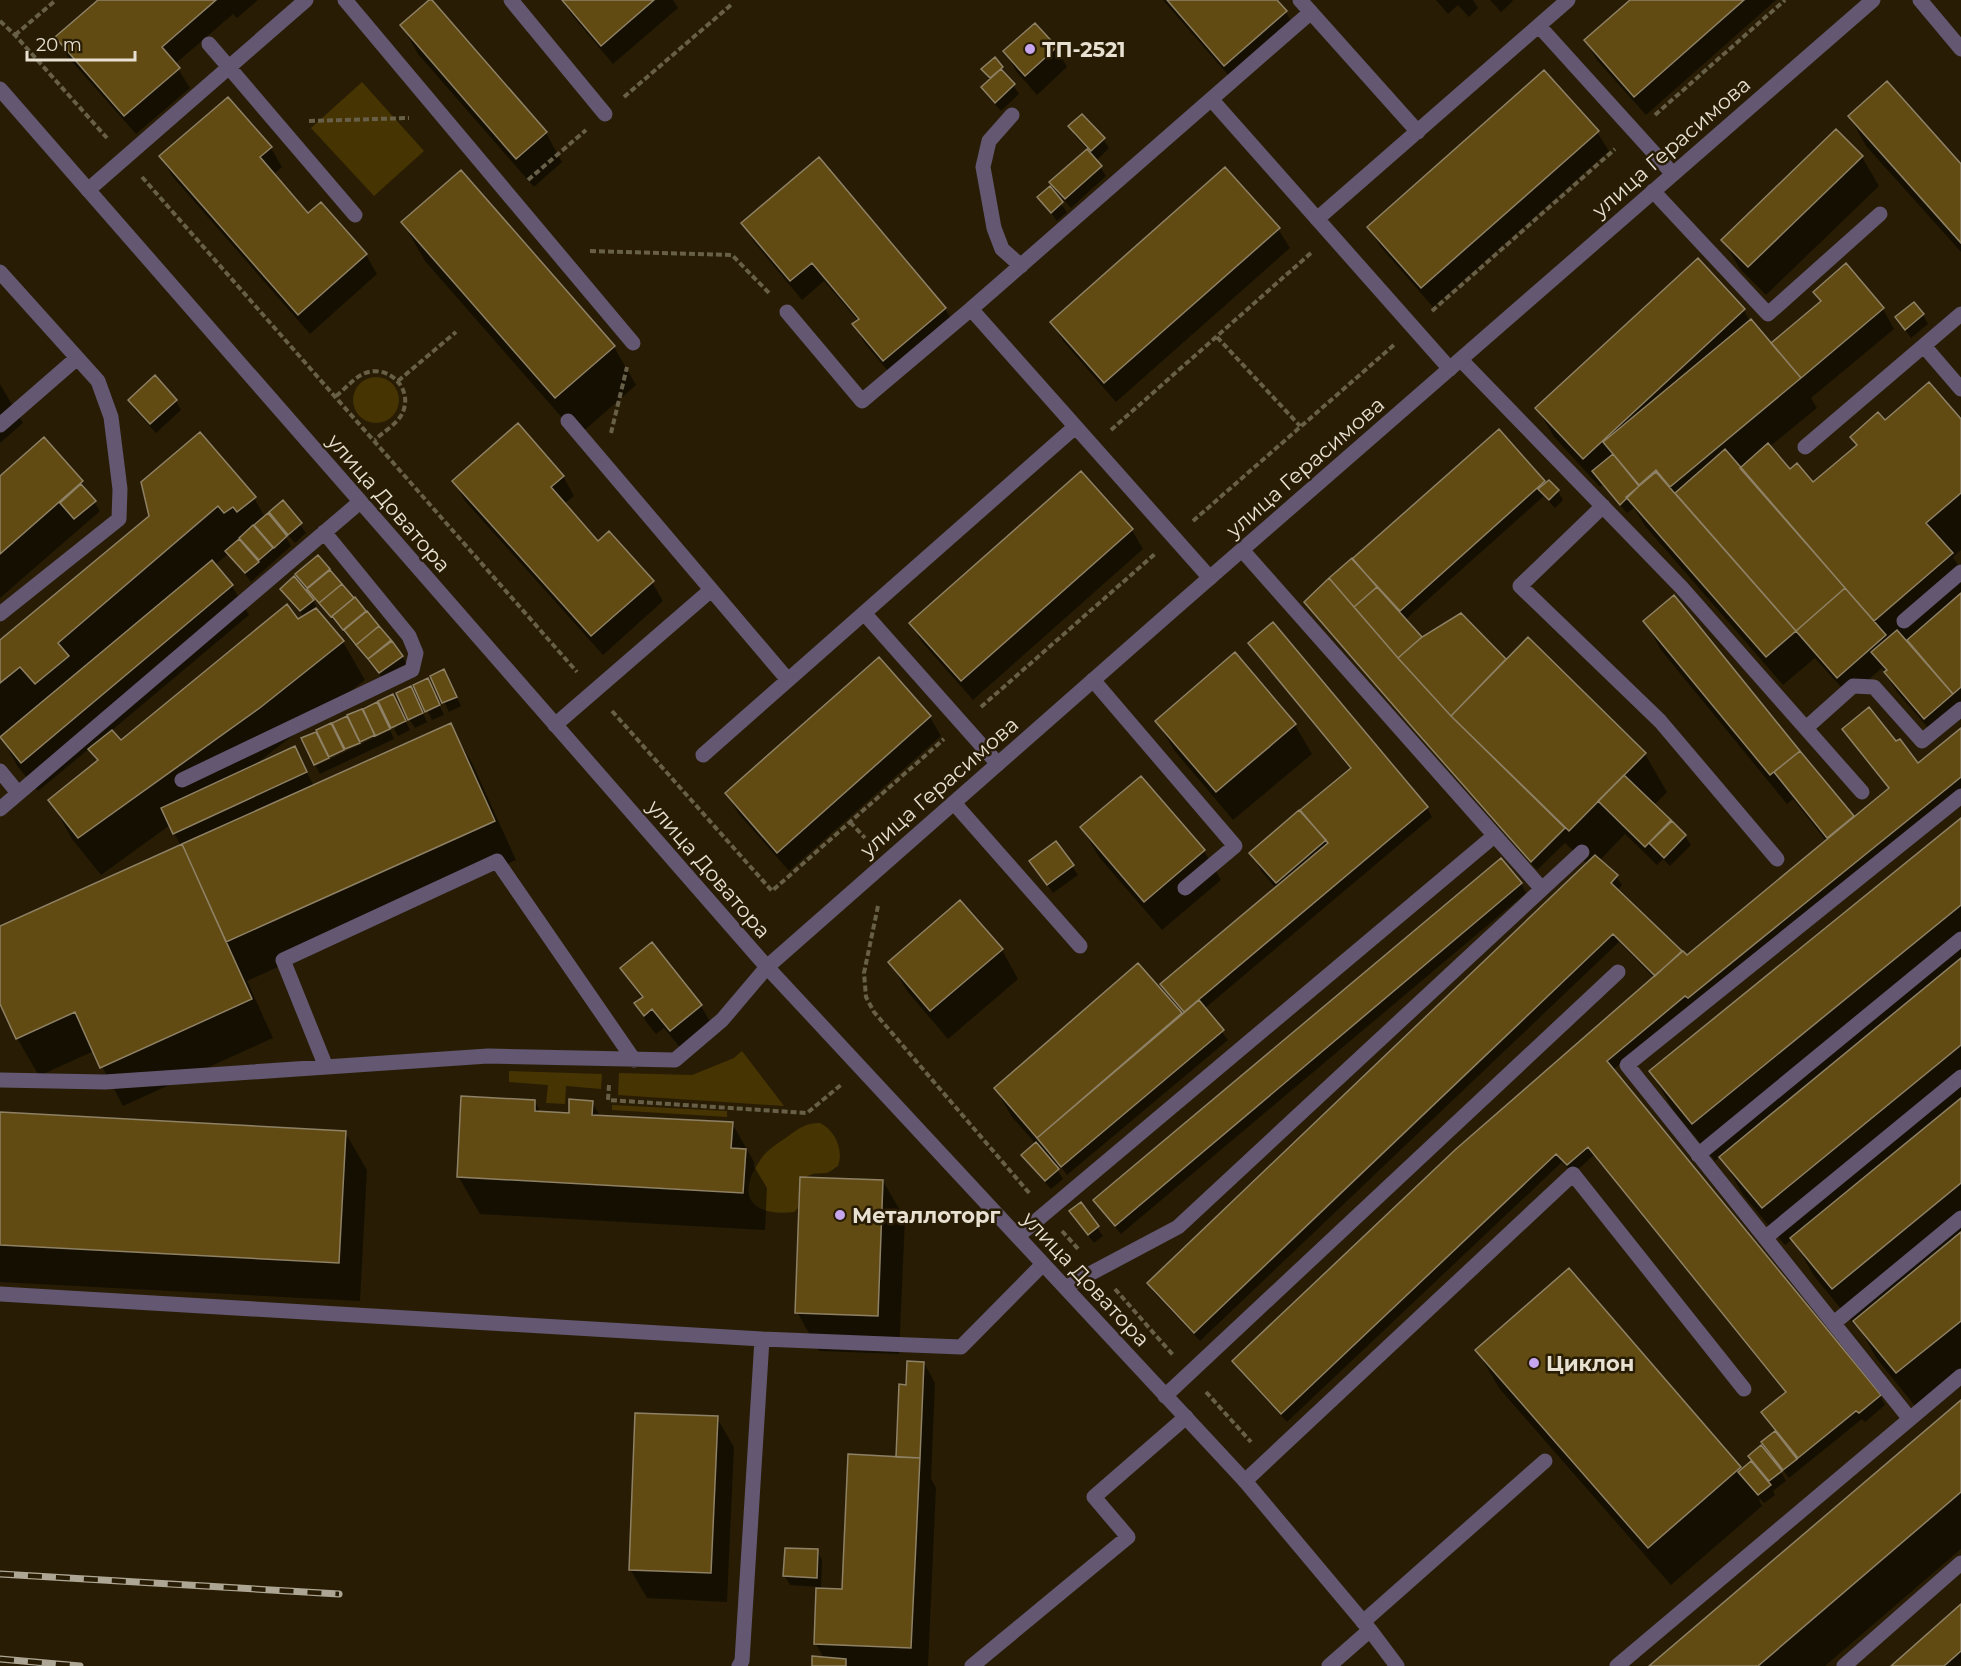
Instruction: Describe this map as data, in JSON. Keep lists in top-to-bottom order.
{
  "streets": {
    "street": ["улица Герасимова", "улица Доватора"]
  },
  "crossings": [
    ["улица Герасимова", "улица Доватора"]
  ],
  "places": ["ТП-2521", "Металлоторг", "Циклон"],
  "scale_bar": "20 m"
}
